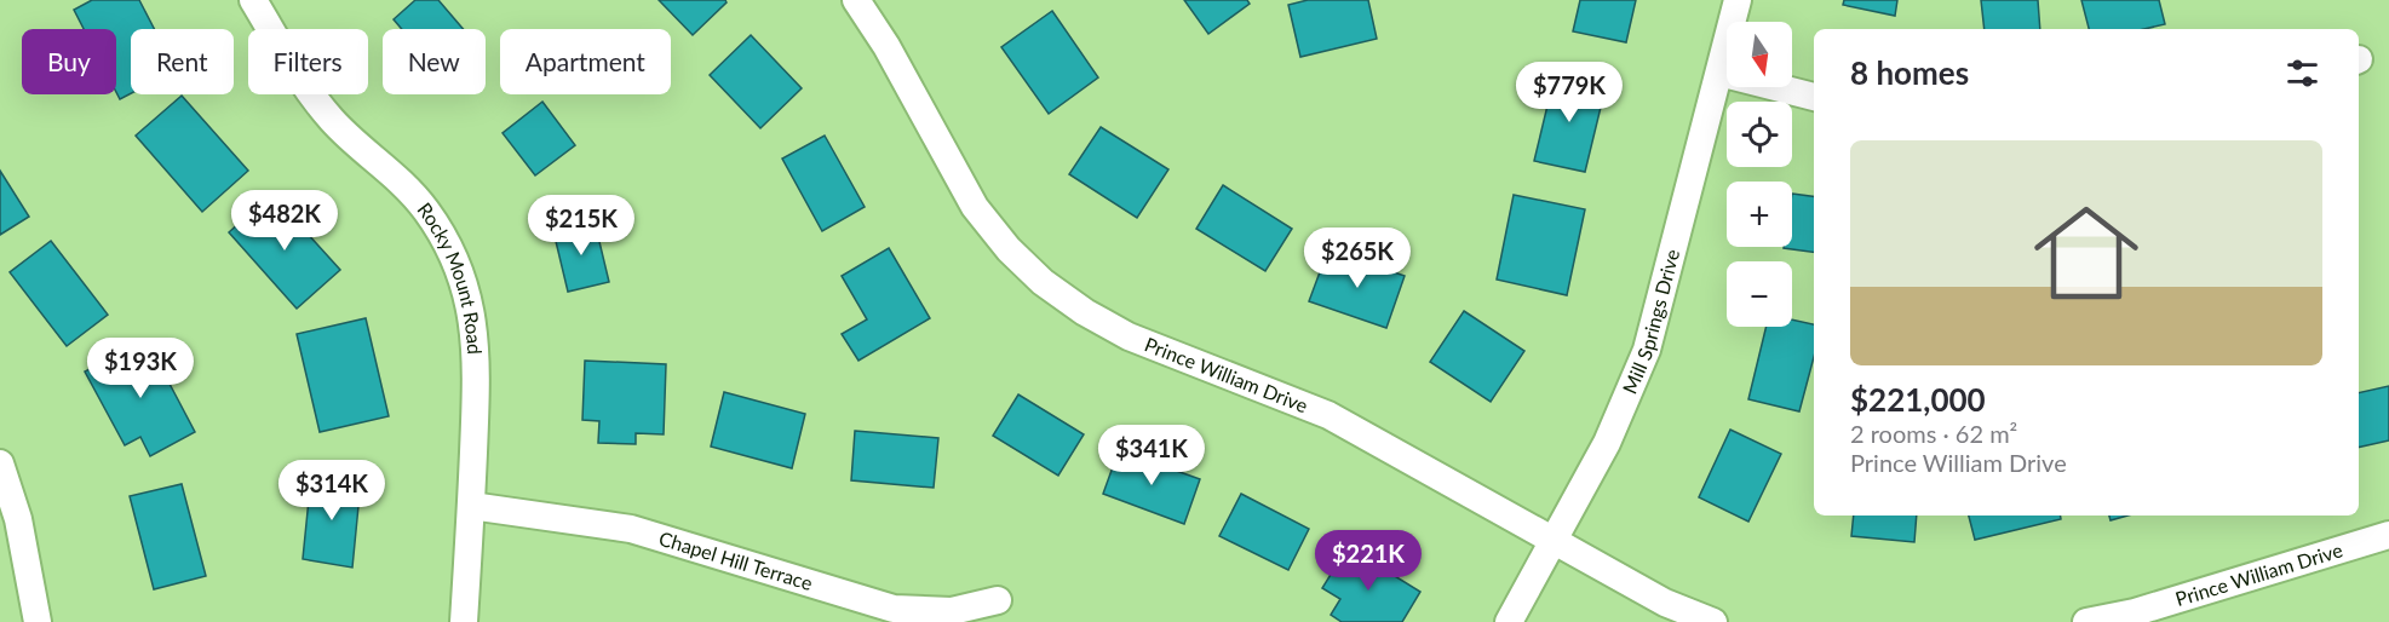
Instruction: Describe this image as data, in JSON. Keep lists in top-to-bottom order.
{
  "streets": {
    "street": [
      "Rocky Mount Road",
      "Mill Springs Drive",
      "Prince William Drive",
      "Chapel Hill Terrace"
    ]
  },
  "crossings": [
    ["Rocky Mount Road", "Chapel Hill Terrace"],
    ["Mill Springs Drive", "Prince William Drive"]
  ],
  "north": "bottom",
  "page": {
    "map_buttons": ["+", "−"],
    "chip": [
      "Buy",
      "Rent",
      "Filters",
      "New",
      "Apartment"
    ],
    "heading": "8 homes",
    "price": [
      "$779K",
      "$482K",
      "$215K",
      "$265K",
      "$193K",
      "$341K",
      "$314K",
      "$221K"
    ],
    "list": [
      {
        "name": "$221,000",
        "note": "2 rooms · 62 m² · Prince William Drive"
      }
    ]
  }
}
